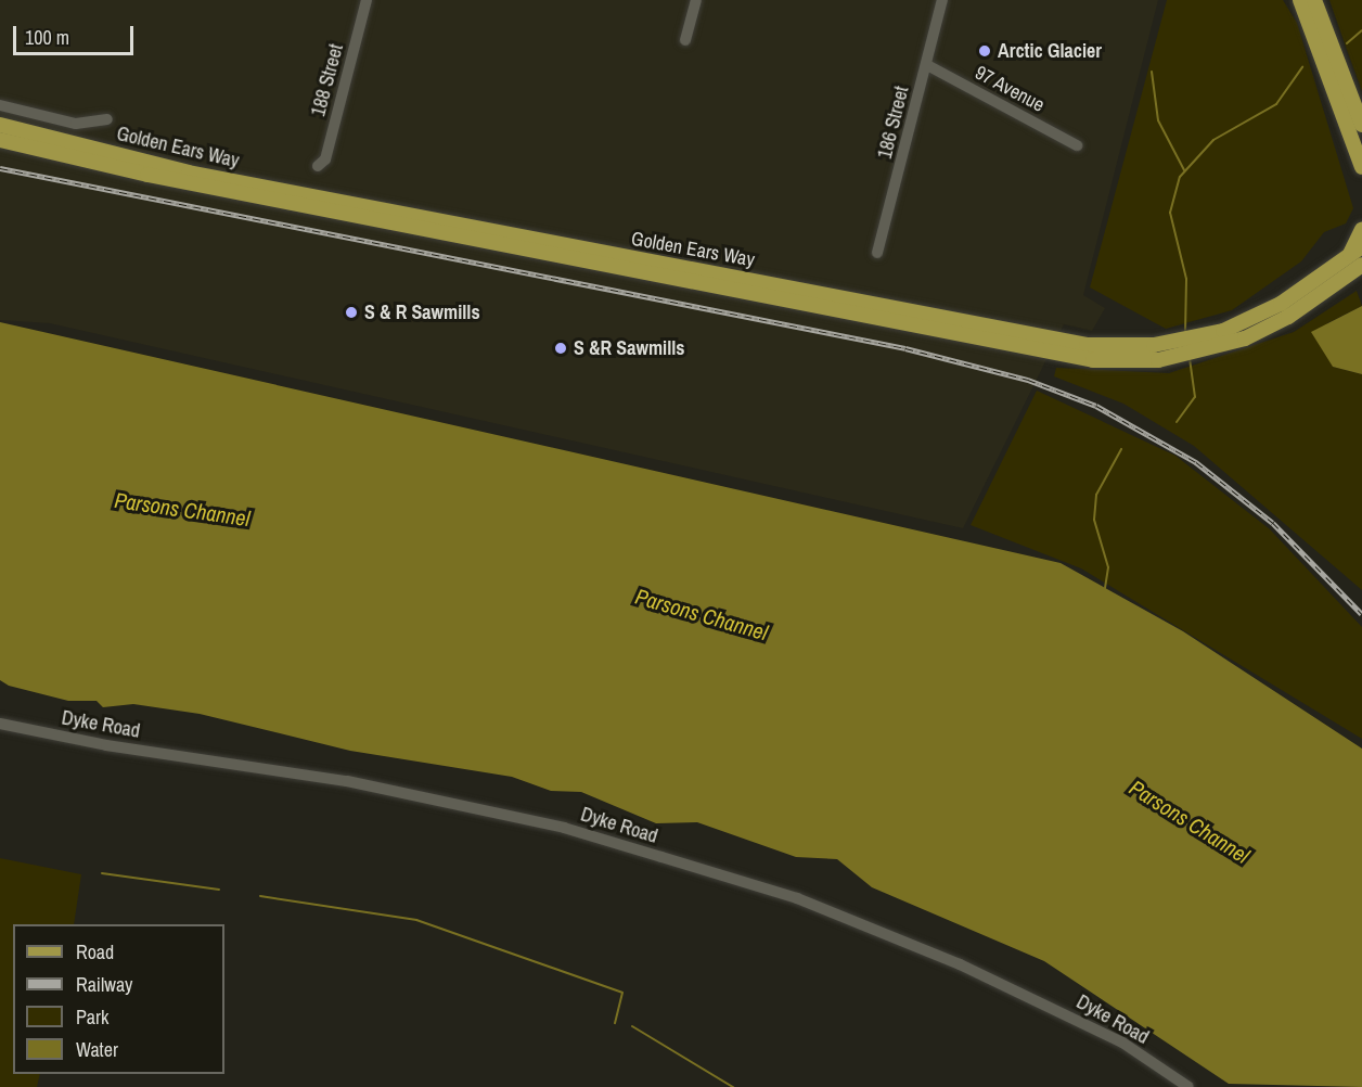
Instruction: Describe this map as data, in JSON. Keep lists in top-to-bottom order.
{
  "streets": {
    "main road": ["Golden Ears Way"],
    "street": [
      "188 Street",
      "97 Avenue",
      "186 Street",
      "Dyke Road"
    ]
  },
  "crossings": [
    ["97 Avenue", "186 Street"]
  ],
  "water": ["Parsons Channel"],
  "places": ["Arctic Glacier", "S & R Sawmills", "S &R Sawmills"],
  "legend": [
    "Road",
    "Railway",
    "Park",
    "Water"
  ],
  "scale_bar": "100 m"
}
